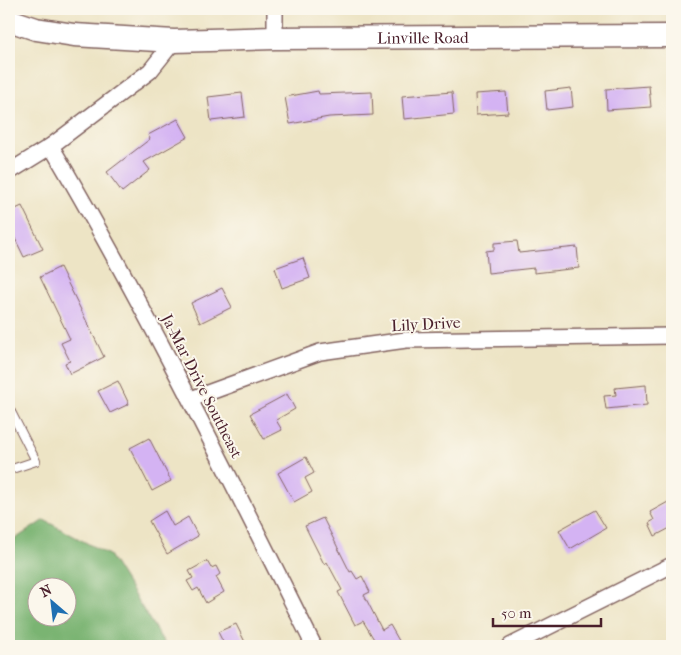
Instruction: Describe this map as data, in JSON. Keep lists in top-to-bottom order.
{
  "streets": {
    "main road": ["Linville Road"],
    "street": ["Lily Drive", "Ja-Mar Drive Southeast"]
  },
  "crossings": [
    ["Lily Drive", "Ja-Mar Drive Southeast"]
  ],
  "scale_bar": "50 m",
  "north": "top left"
}
